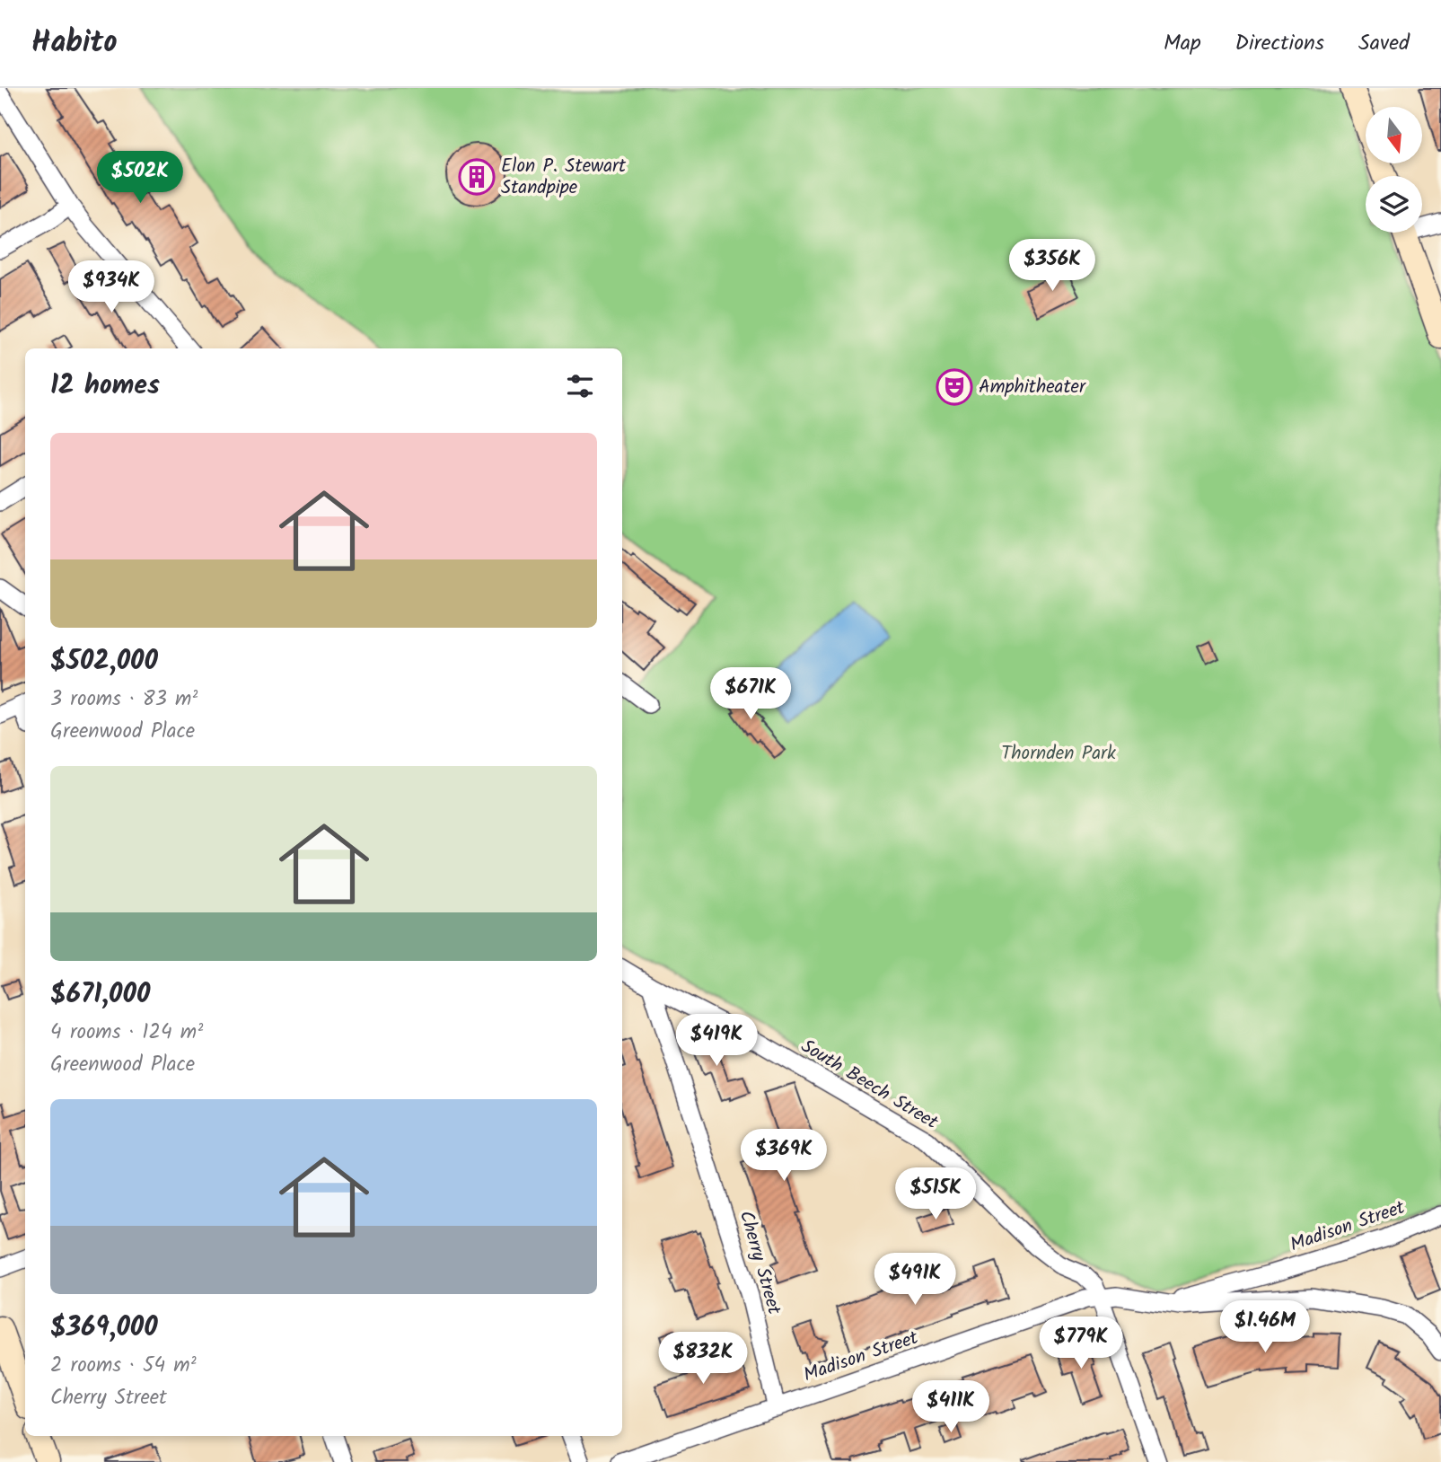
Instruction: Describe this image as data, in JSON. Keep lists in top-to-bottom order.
{
  "streets": {
    "street": ["South Beech Street", "Madison Street", "Cherry Street"]
  },
  "crossings": [
    ["South Beech Street", "Madison Street"],
    ["South Beech Street", "Cherry Street"],
    ["Madison Street", "Cherry Street"]
  ],
  "parks": ["Thornden Park"],
  "places": {
    "building": ["Elon P. Stewart Standpipe"],
    "theatre": ["Amphitheater"]
  },
  "north": "bottom",
  "page": {
    "header": "Habito",
    "nav": ["Map", "Directions", "Saved"],
    "price": [
      "$502K",
      "$356K",
      "$934K",
      "$671K",
      "$419K",
      "$369K",
      "$515K",
      "$491K",
      "$1.46M",
      "$779K",
      "$832K",
      "$411K"
    ],
    "heading": "12 homes",
    "list": [
      {
        "name": "$502,000",
        "note": "3 rooms · 83 m² · Greenwood Place"
      },
      {
        "name": "$671,000",
        "note": "4 rooms · 124 m² · Greenwood Place"
      },
      {
        "name": "$369,000",
        "note": "2 rooms · 54 m² · Cherry Street"
      }
    ]
  }
}
